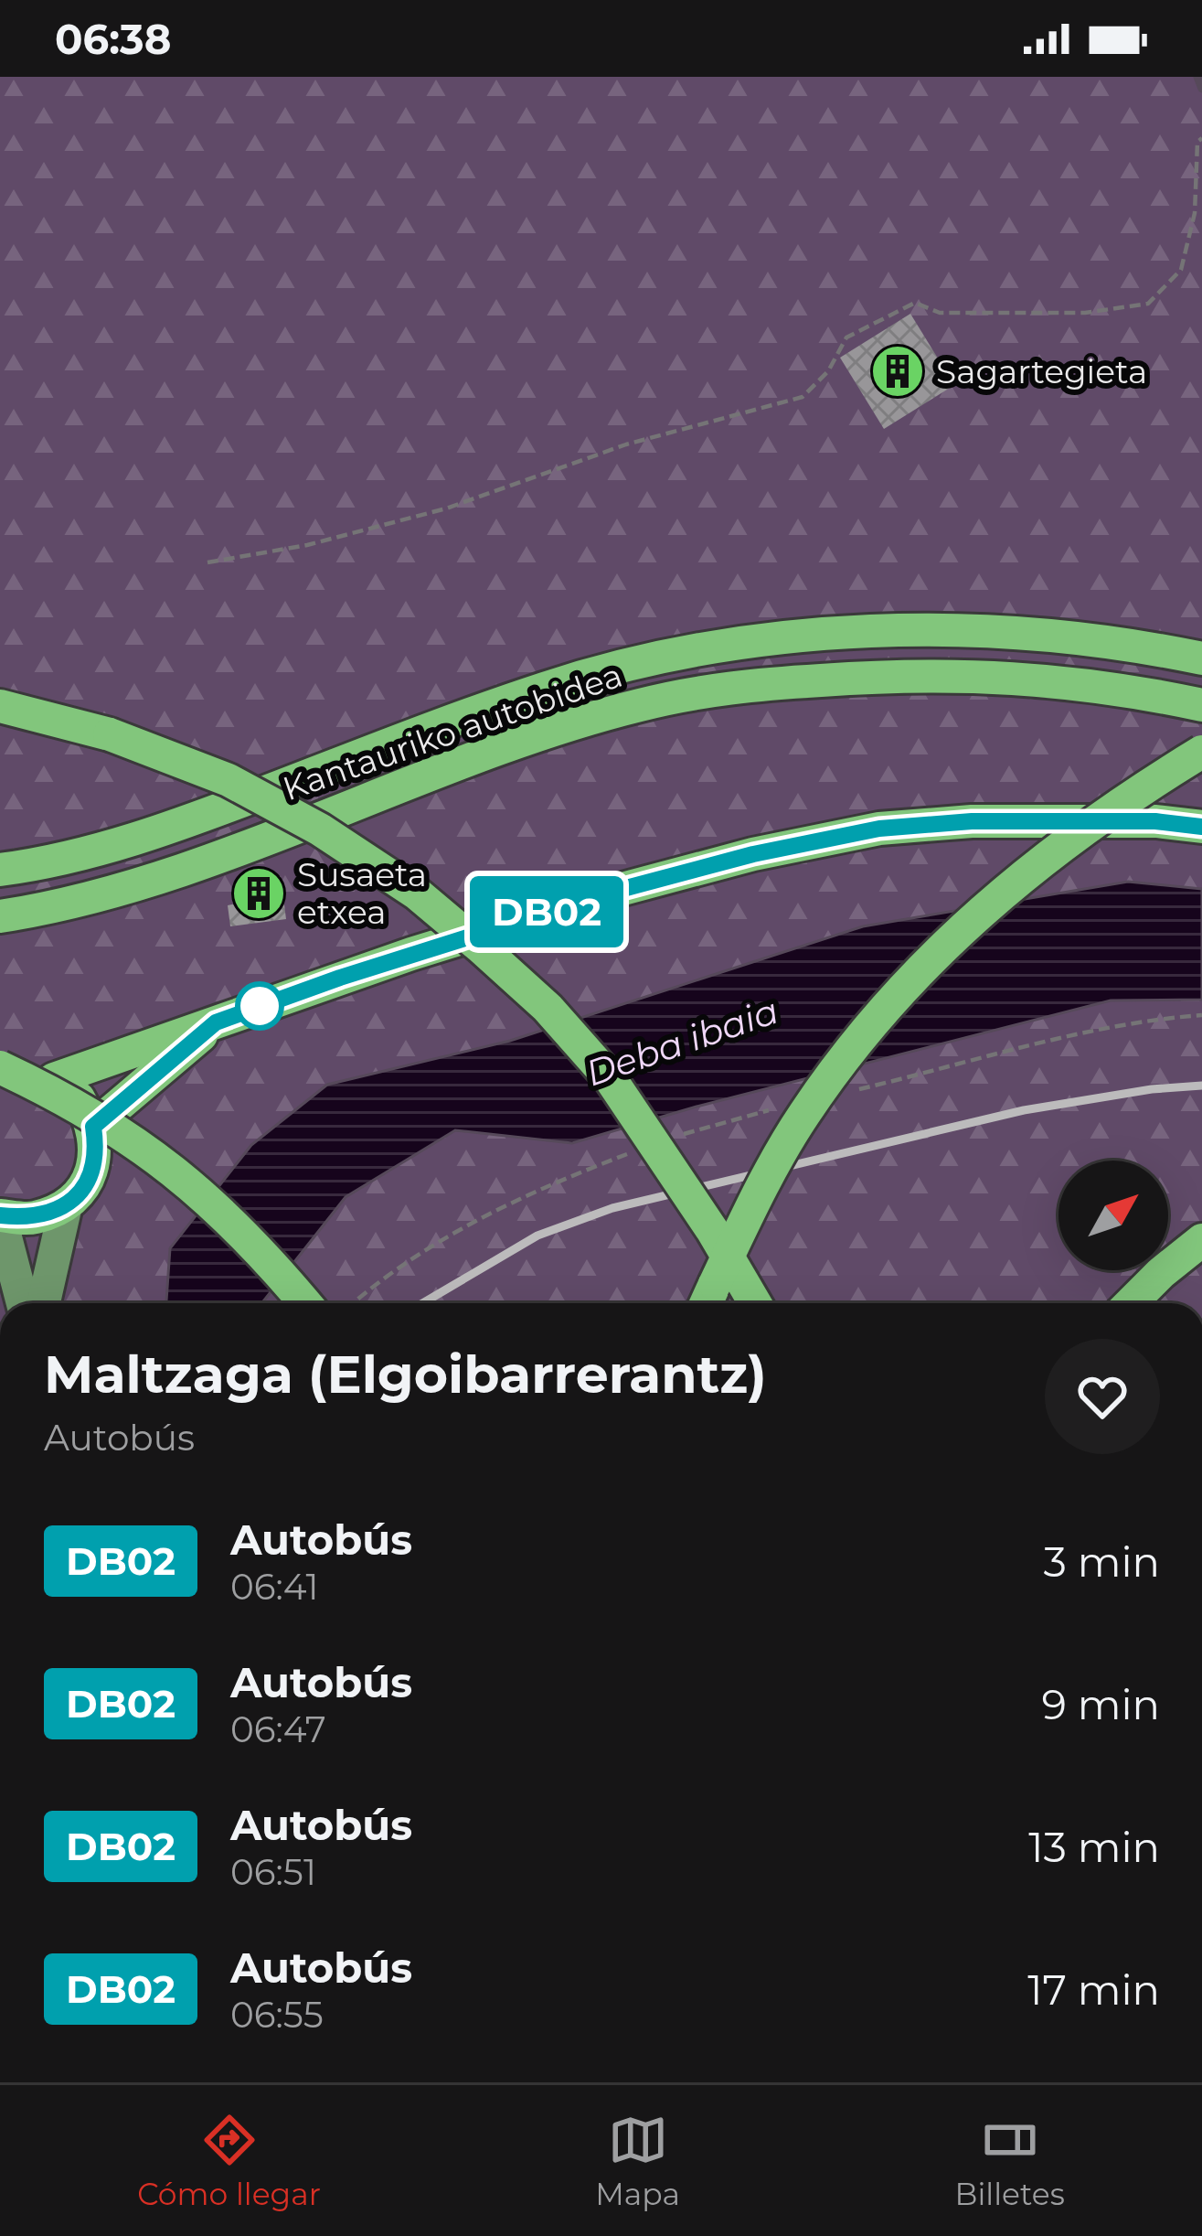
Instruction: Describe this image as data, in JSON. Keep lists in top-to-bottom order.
{
  "streets": {
    "highway": ["Kantauriko autobidea"]
  },
  "water": ["Deba ibaia"],
  "places": {
    "building": ["Sagartegieta", "Susaeta etxea"]
  },
  "lines": ["bus line DB02"],
  "north": "top right",
  "page": {
    "status": "06:38",
    "on_map": "DB02",
    "heading": ["Maltzaga (Elgoibarrerantz)", "Autobús"],
    "list": [
      {
        "mark": "DB02",
        "name": "Autobús",
        "note": "06:41",
        "value": "3 min"
      },
      {
        "mark": "DB02",
        "name": "Autobús",
        "note": "06:47",
        "value": "9 min"
      },
      {
        "mark": "DB02",
        "name": "Autobús",
        "note": "06:51",
        "value": "13 min"
      },
      {
        "mark": "DB02",
        "name": "Autobús",
        "note": "06:55",
        "value": "17 min"
      }
    ],
    "tabs": ["Cómo llegar", "Mapa", "Billetes"]
  }
}
